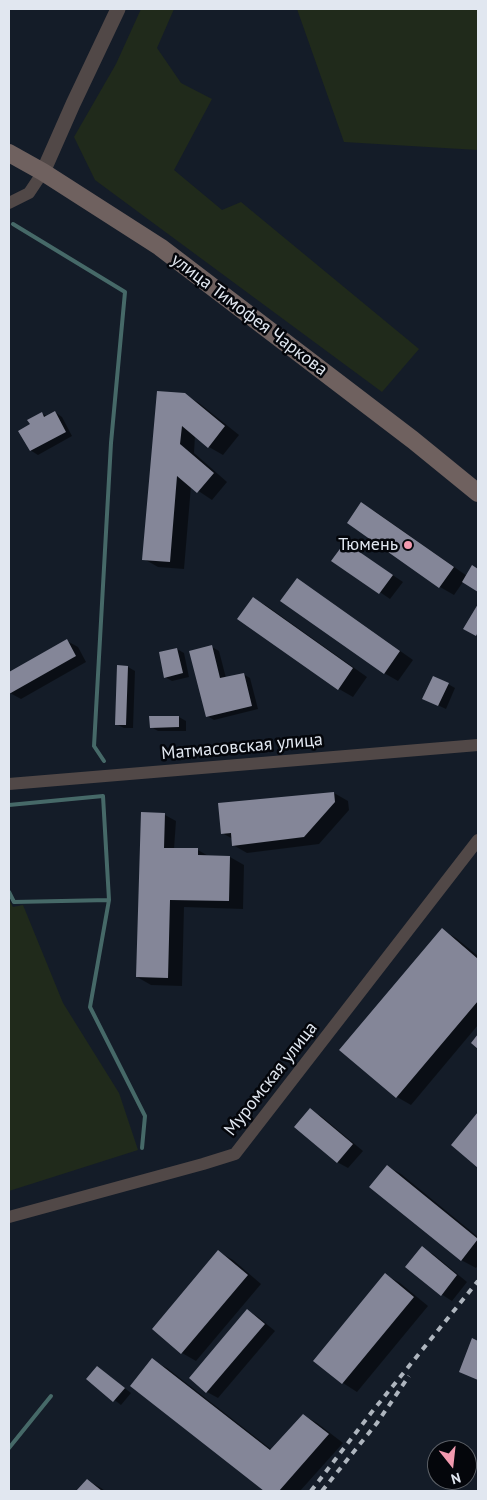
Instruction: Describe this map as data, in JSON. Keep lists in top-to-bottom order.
{
  "streets": {
    "main road": ["улица Тимофея Чаркова"],
    "street": ["Матмасовская улица", "Муромская улица"]
  },
  "places": ["Тюмень"],
  "north": "bottom"
}
